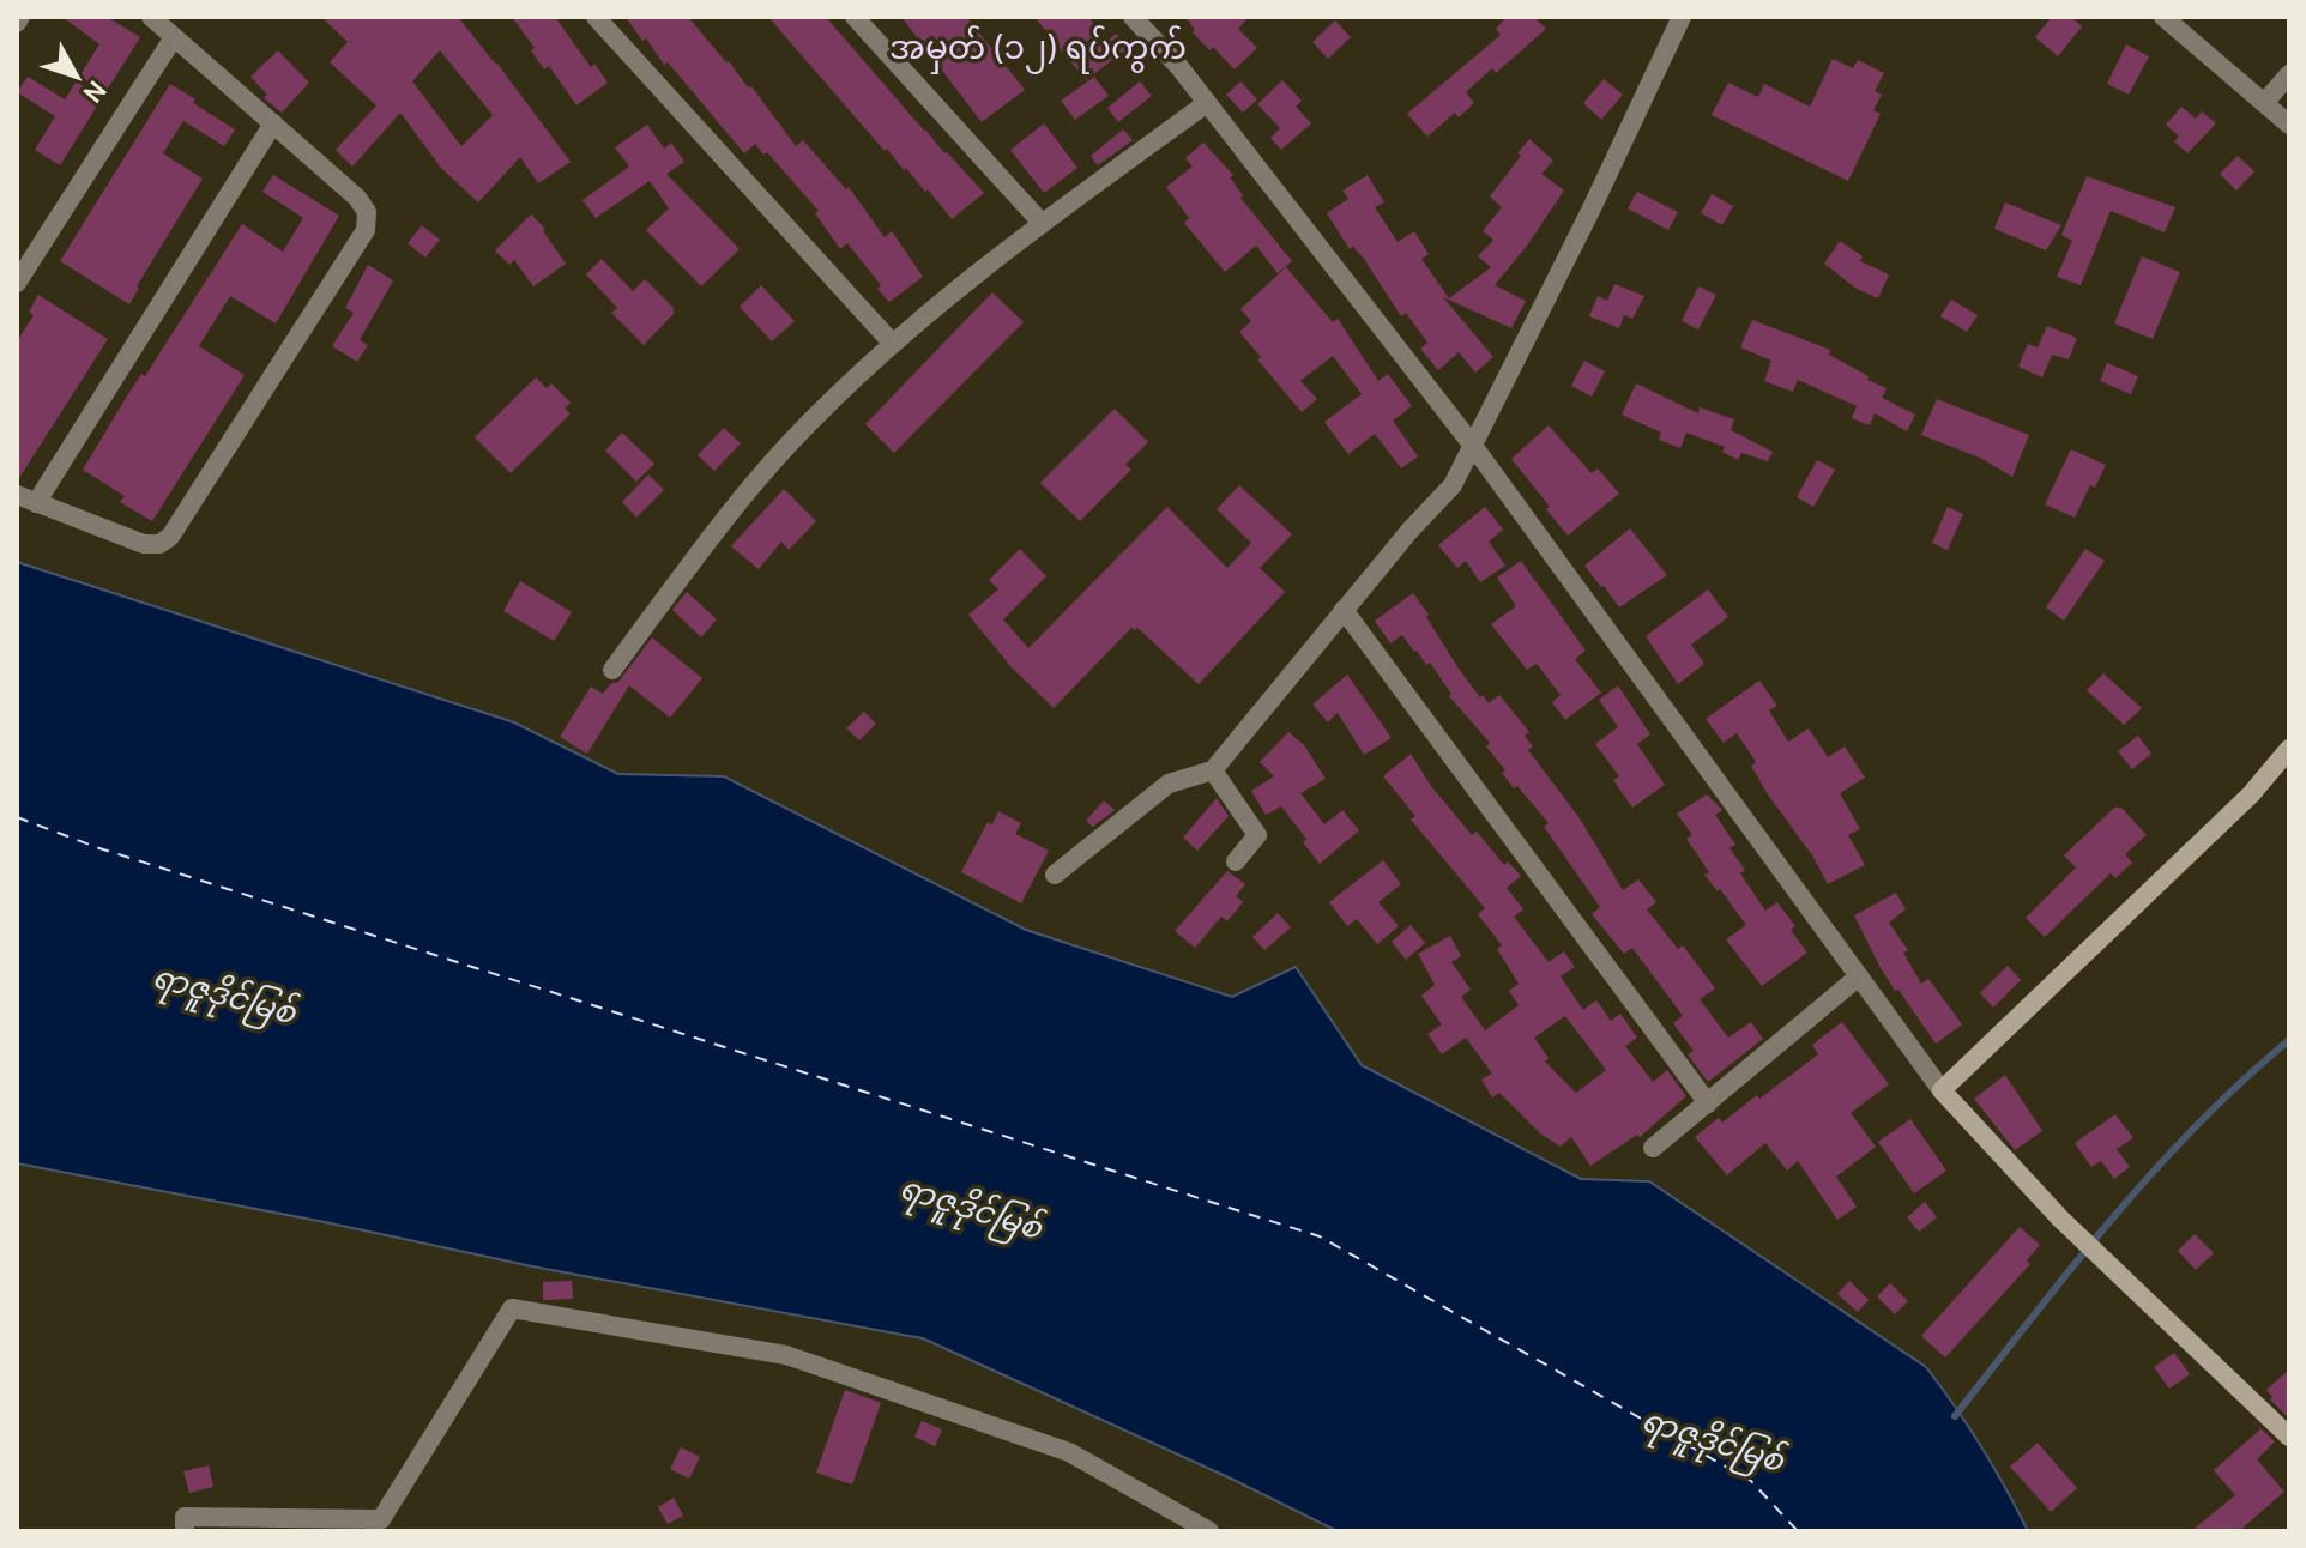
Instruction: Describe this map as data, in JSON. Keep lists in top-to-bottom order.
{
  "districts": ["အမှတ် (၁၂) ရပ်ကွက်"],
  "water": ["ရာဇူဒိုင်မြစ်"],
  "north": "bottom right"
}
